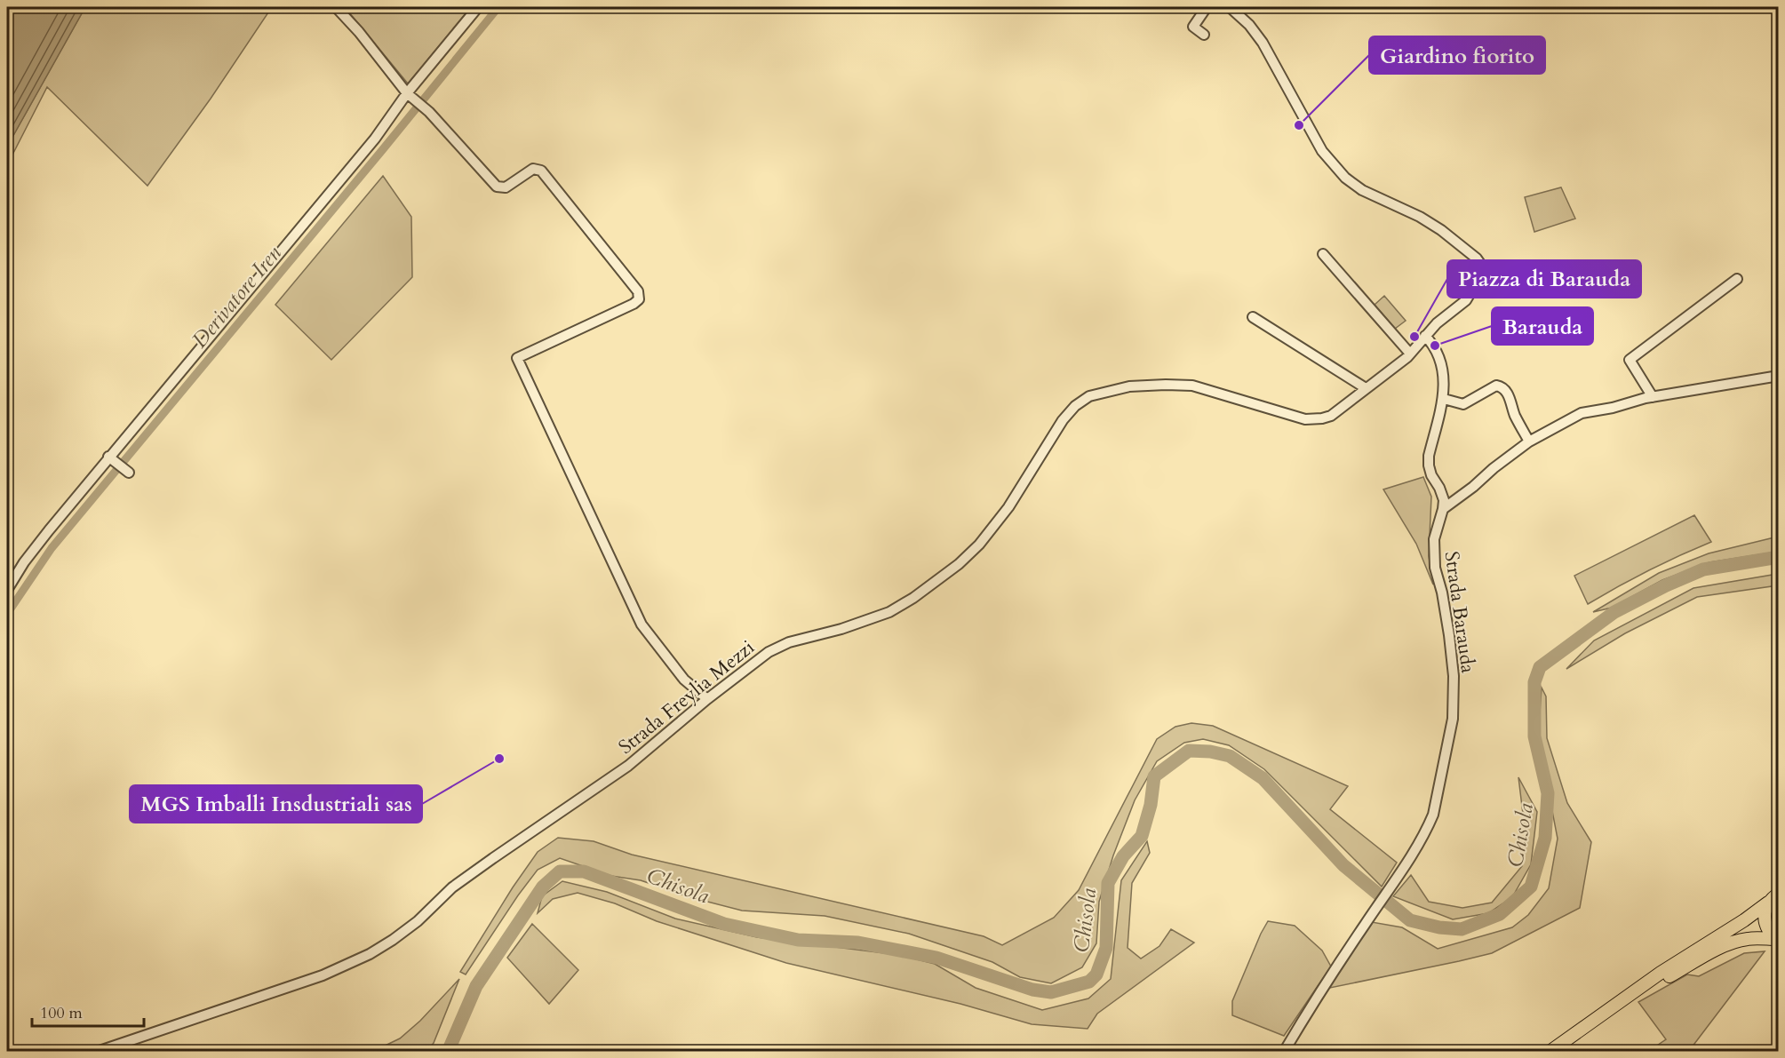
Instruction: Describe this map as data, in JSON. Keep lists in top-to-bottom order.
{
  "streets": {
    "street": ["Strada Barauda", "Strada Freylia Mezzi"]
  },
  "crossings": [
    ["Strada Barauda", "Strada Freylia Mezzi"]
  ],
  "water": ["Derivatore Iren", "Chisola"],
  "places": [
    "Giardino fiorito",
    "Piazza di Barauda",
    "Barauda",
    "MGS Imballi Insdustriali sas"
  ],
  "scale_bar": "100 m"
}
